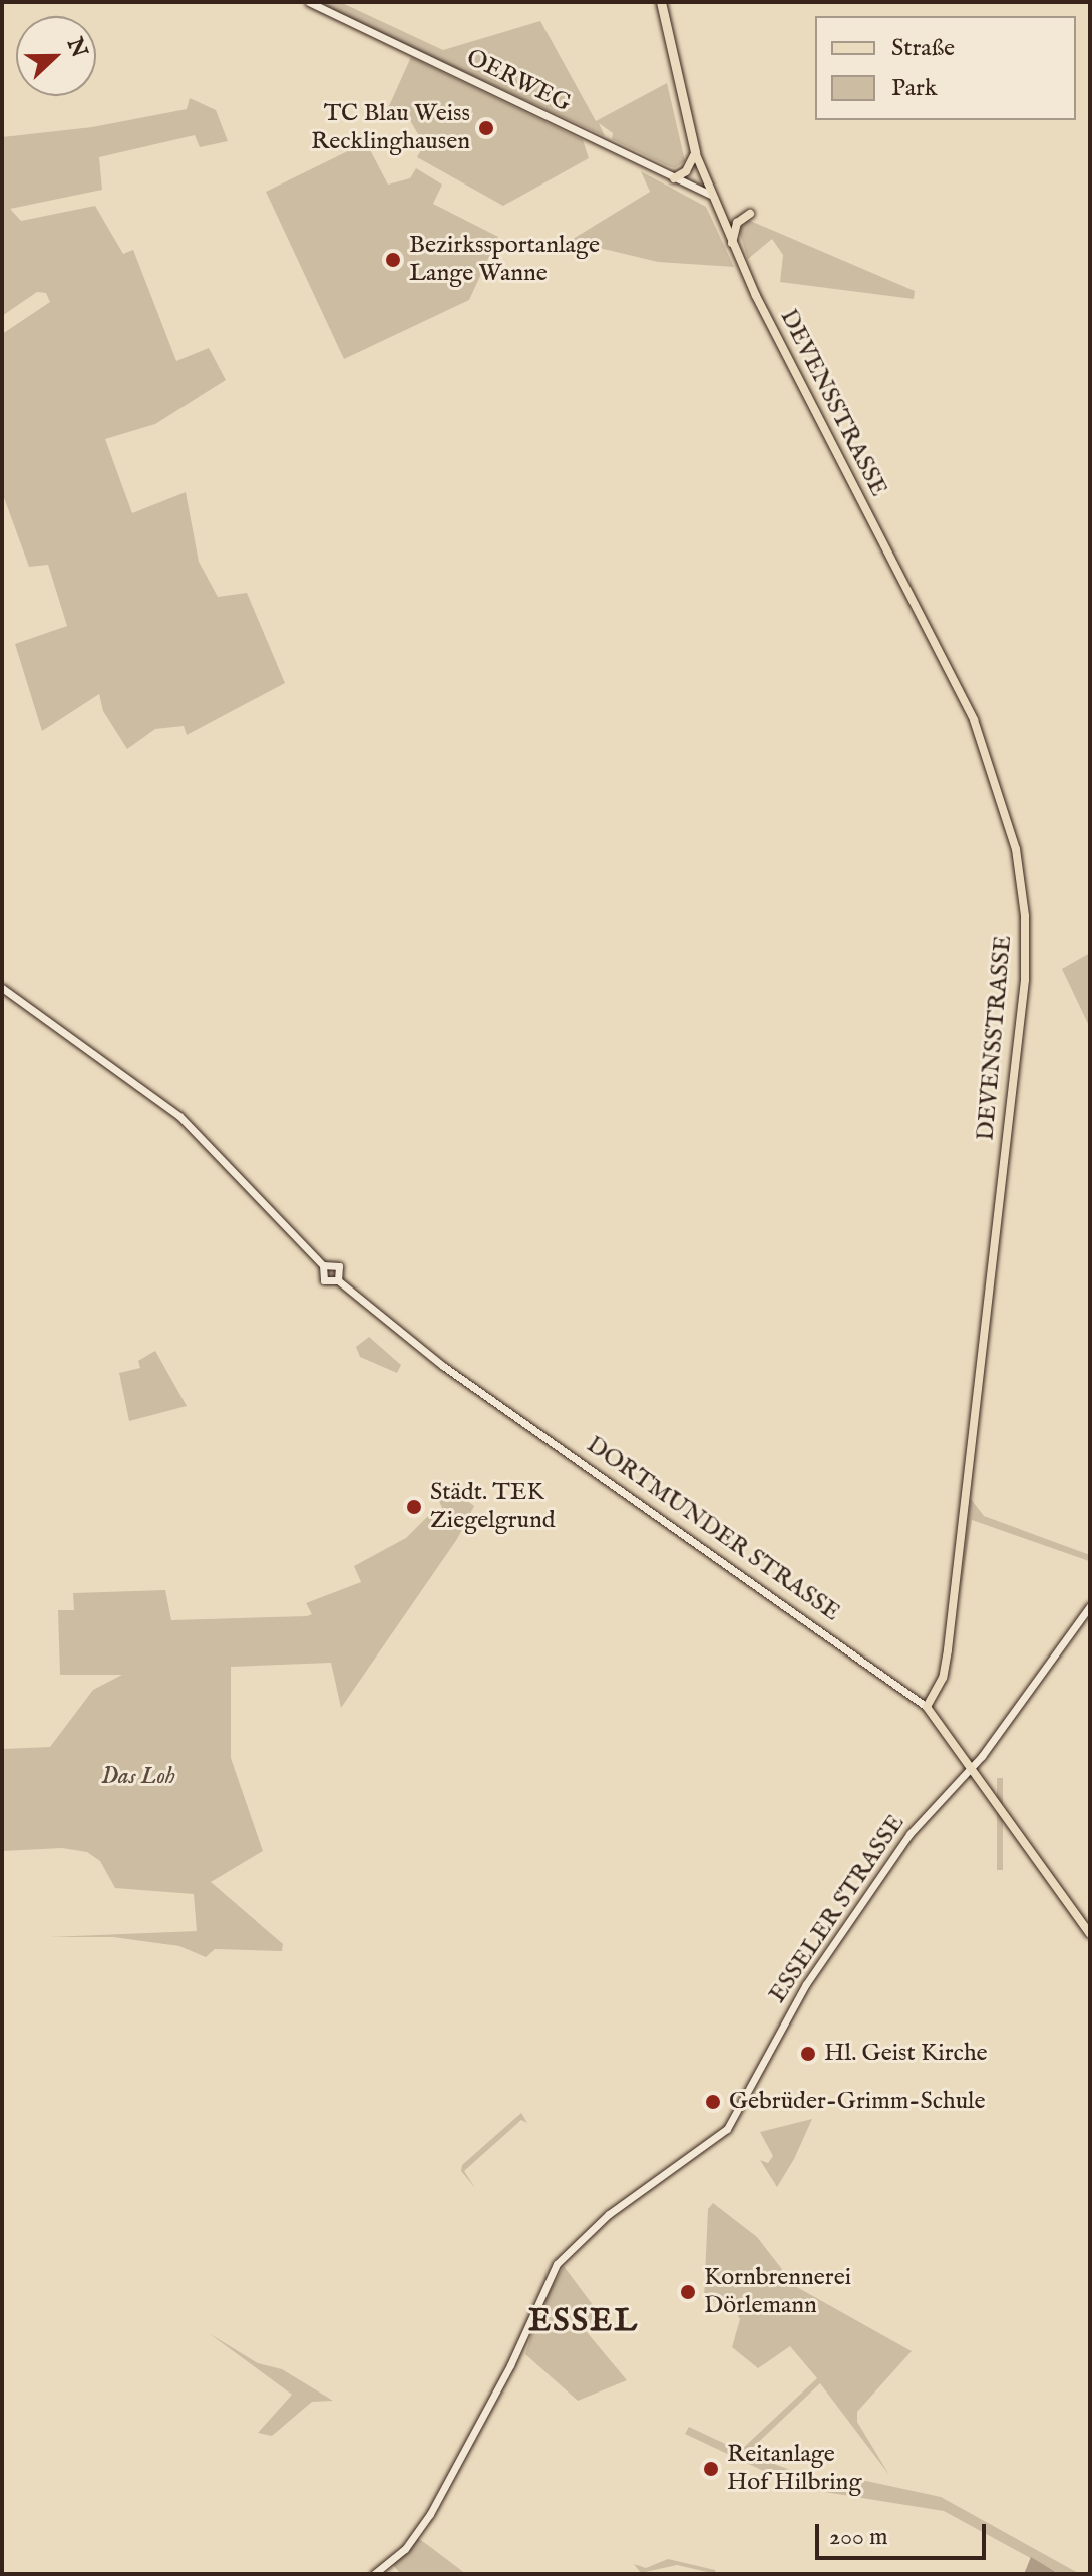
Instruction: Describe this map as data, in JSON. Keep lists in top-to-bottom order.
{
  "streets": {
    "main road": [
      "OERWEG",
      "DEVENSSTRASSE",
      "DORTMUNDER STRASSE",
      "ESSELER STRASSE"
    ]
  },
  "crossings": [
    ["OERWEG", "DEVENSSTRASSE"],
    ["DEVENSSTRASSE", "DORTMUNDER STRASSE"],
    ["DORTMUNDER STRASSE", "ESSELER STRASSE"]
  ],
  "districts": ["ESSEL"],
  "parks": ["Das Loh"],
  "places": [
    "TC Blau Weiss Recklinghausen",
    "Bezirkssportanlage Lange Wanne",
    "Städt. TEK Ziegelgrund",
    "Hl. Geist Kirche",
    "Gebrüder-Grimm-Schule",
    "Kornbrennerei Dörlemann",
    "Reitanlage Hof Hilbring"
  ],
  "legend": ["Straße", "Park"],
  "scale_bar": "200 m",
  "north": "right"
}
